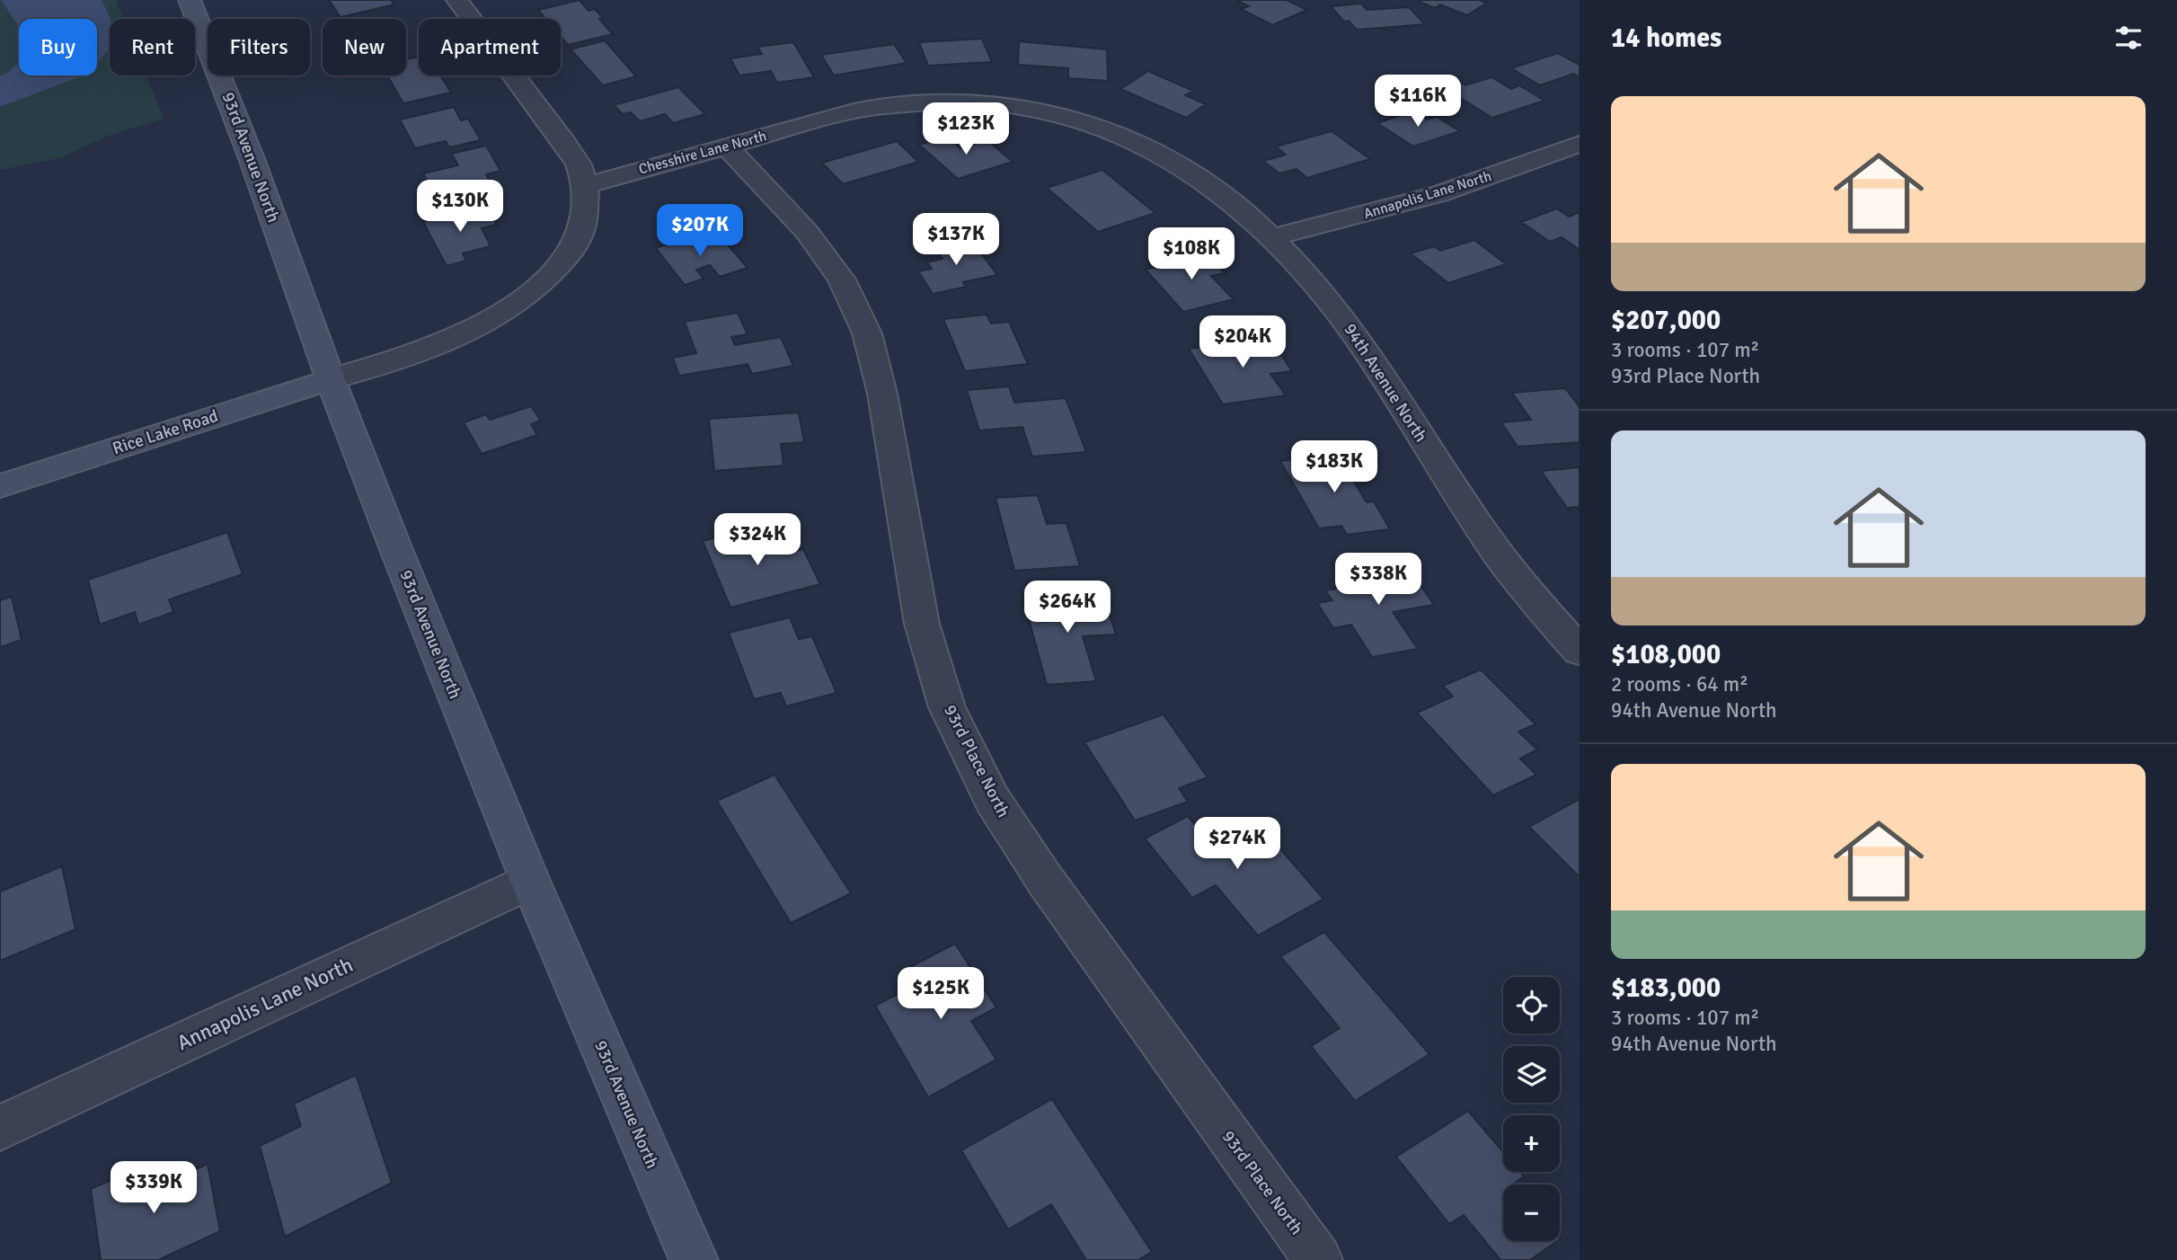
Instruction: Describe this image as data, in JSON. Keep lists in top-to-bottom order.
{
  "streets": {
    "main road": ["93rd Avenue North", "Rice Lake Road"],
    "street": [
      "Chesshire Lane North",
      "Annapolis Lane North",
      "94th Avenue North",
      "93rd Place North"
    ]
  },
  "crossings": [
    ["Chesshire Lane North", "94th Avenue North"],
    ["Chesshire Lane North", "93rd Place North"],
    ["93rd Avenue North", "Annapolis Lane North"],
    ["93rd Avenue North", "Rice Lake Road"],
    ["Annapolis Lane North", "94th Avenue North"]
  ],
  "page": {
    "heading": "14 homes",
    "chip": [
      "Buy",
      "Rent",
      "Filters",
      "New",
      "Apartment"
    ],
    "price": [
      "$116K",
      "$123K",
      "$130K",
      "$207K",
      "$137K",
      "$108K",
      "$204K",
      "$183K",
      "$324K",
      "$338K",
      "$264K",
      "$274K",
      "$125K",
      "$339K"
    ],
    "list": [
      {
        "name": "$207,000",
        "note": "3 rooms · 107 m² · 93rd Place North"
      },
      {
        "name": "$108,000",
        "note": "2 rooms · 64 m² · 94th Avenue North"
      },
      {
        "name": "$183,000",
        "note": "3 rooms · 107 m² · 94th Avenue North"
      }
    ],
    "map_buttons": ["+", "−"]
  }
}
